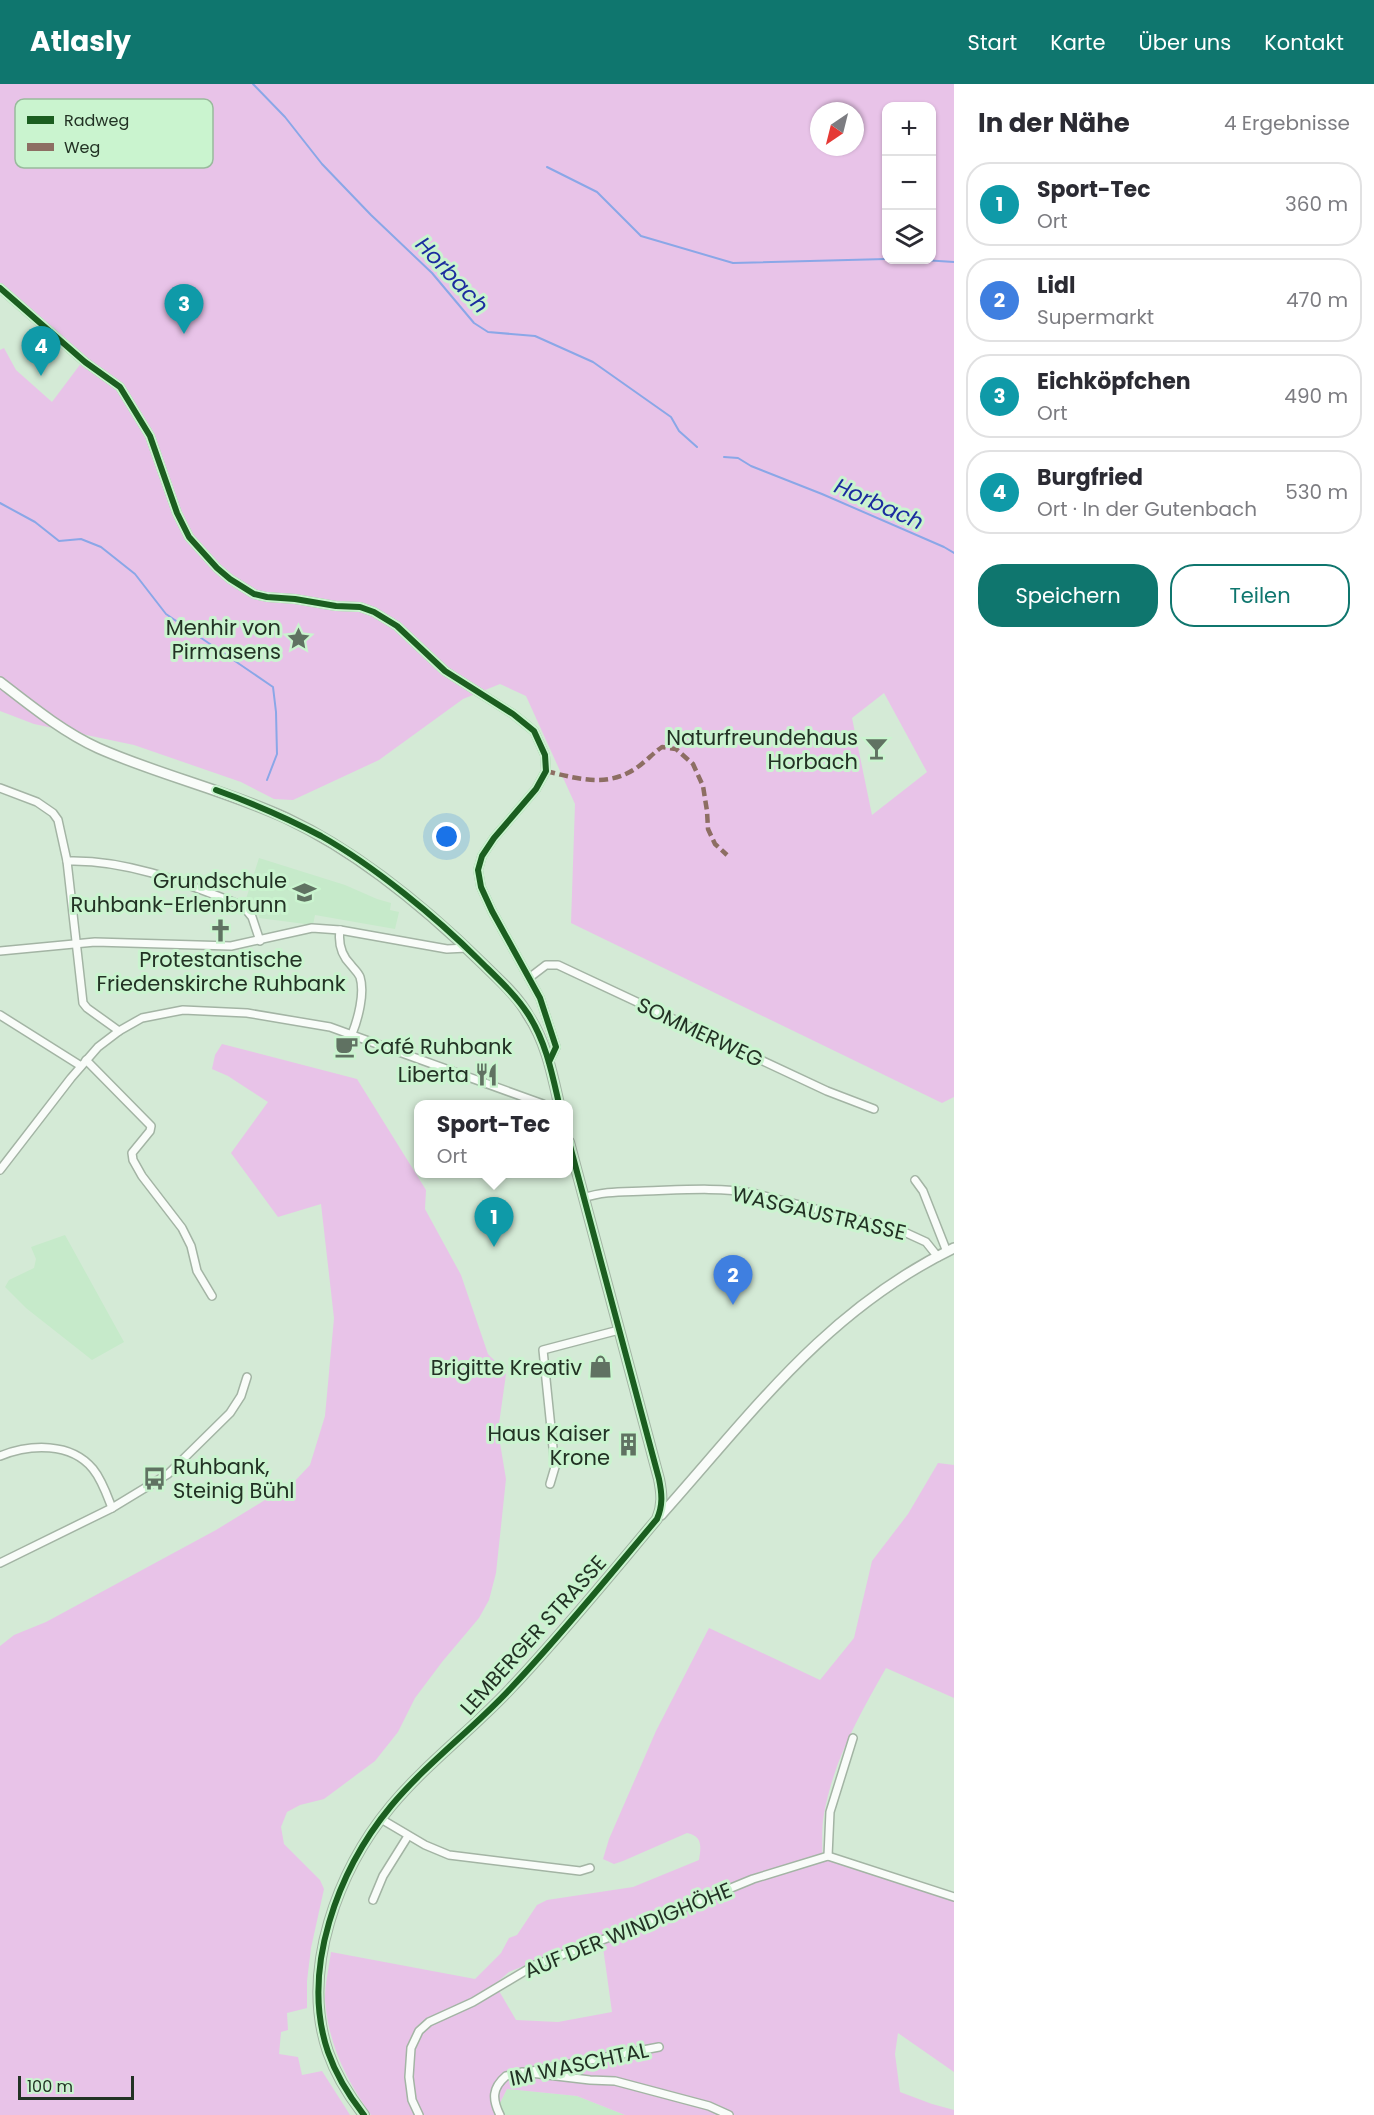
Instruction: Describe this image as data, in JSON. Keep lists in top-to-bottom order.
{
  "streets": {
    "main road": ["LEMBERGER STRASSE"],
    "street": [
      "SOMMERWEG",
      "WASGAUSTRASSE",
      "AUF DER WINDIGHÖHE",
      "IM WASCHTAL"
    ]
  },
  "crossings": [
    ["WASGAUSTRASSE", "LEMBERGER STRASSE"]
  ],
  "water": ["Horbach"],
  "places": {
    "place": ["Menhir von Pirmasens"],
    "bar": ["Naturfreundehaus Horbach"],
    "school or university": ["Grundschule Ruhbank-Erlenbrunn"],
    "church": ["Protestantische Friedenskirche Ruhbank"],
    "cafe": ["Café Ruhbank"],
    "restaurant": ["Liberta"],
    "shop": ["Brigitte Kreativ"],
    "building": ["Haus Kaiser Krone"],
    "bus stop": ["Ruhbank, Steinig Bühl"]
  },
  "legend": ["Radweg", "Weg"],
  "scale_bar": "100 m",
  "north": "bottom left",
  "page": {
    "header": "Atlasly",
    "nav": [
      "Start",
      "Karte",
      "Über uns",
      "Kontakt"
    ],
    "heading": ["In der Nähe", "4 Ergebnisse"],
    "map_buttons": ["+", "−"],
    "list": [
      {
        "mark": "1",
        "name": "Sport-Tec",
        "note": "Ort",
        "value": "360 m"
      },
      {
        "mark": "2",
        "name": "Lidl",
        "note": "Supermarkt",
        "value": "470 m"
      },
      {
        "mark": "3",
        "name": "Eichköpfchen",
        "note": "Ort",
        "value": "490 m"
      },
      {
        "mark": "4",
        "name": "Burgfried",
        "note": "Ort · In der Gutenbach",
        "value": "530 m"
      }
    ],
    "pins": [
      "3",
      "4",
      "1",
      "2"
    ],
    "buttons": ["Speichern", "Teilen"],
    "popup": ["Sport-Tec", "Ort"],
    "scale": "100 m"
  }
}
